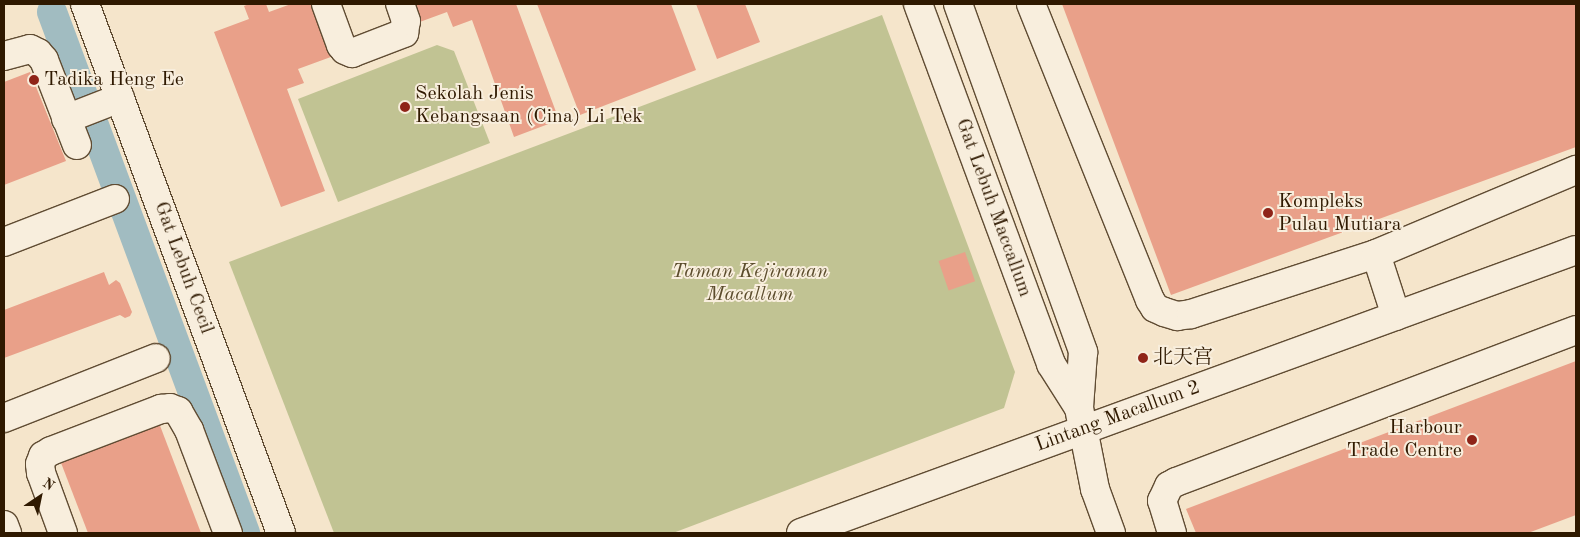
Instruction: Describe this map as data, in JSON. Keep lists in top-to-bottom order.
{
  "streets": {
    "street": ["Gat Lebuh Maccallum", "Gat Lebuh Cecil", "Lintang Macallum 2"]
  },
  "crossings": [
    ["Gat Lebuh Maccallum", "Lintang Macallum 2"]
  ],
  "parks": ["Taman Kejiranan Macallum"],
  "places": [
    "Tadika Heng Ee",
    "Sekolah Jenis Kebangsaan (Cina) Li Tek",
    "Kompleks Pulau Mutiara",
    "北天宫",
    "Harbour Trade Centre"
  ],
  "north": "top right"
}
